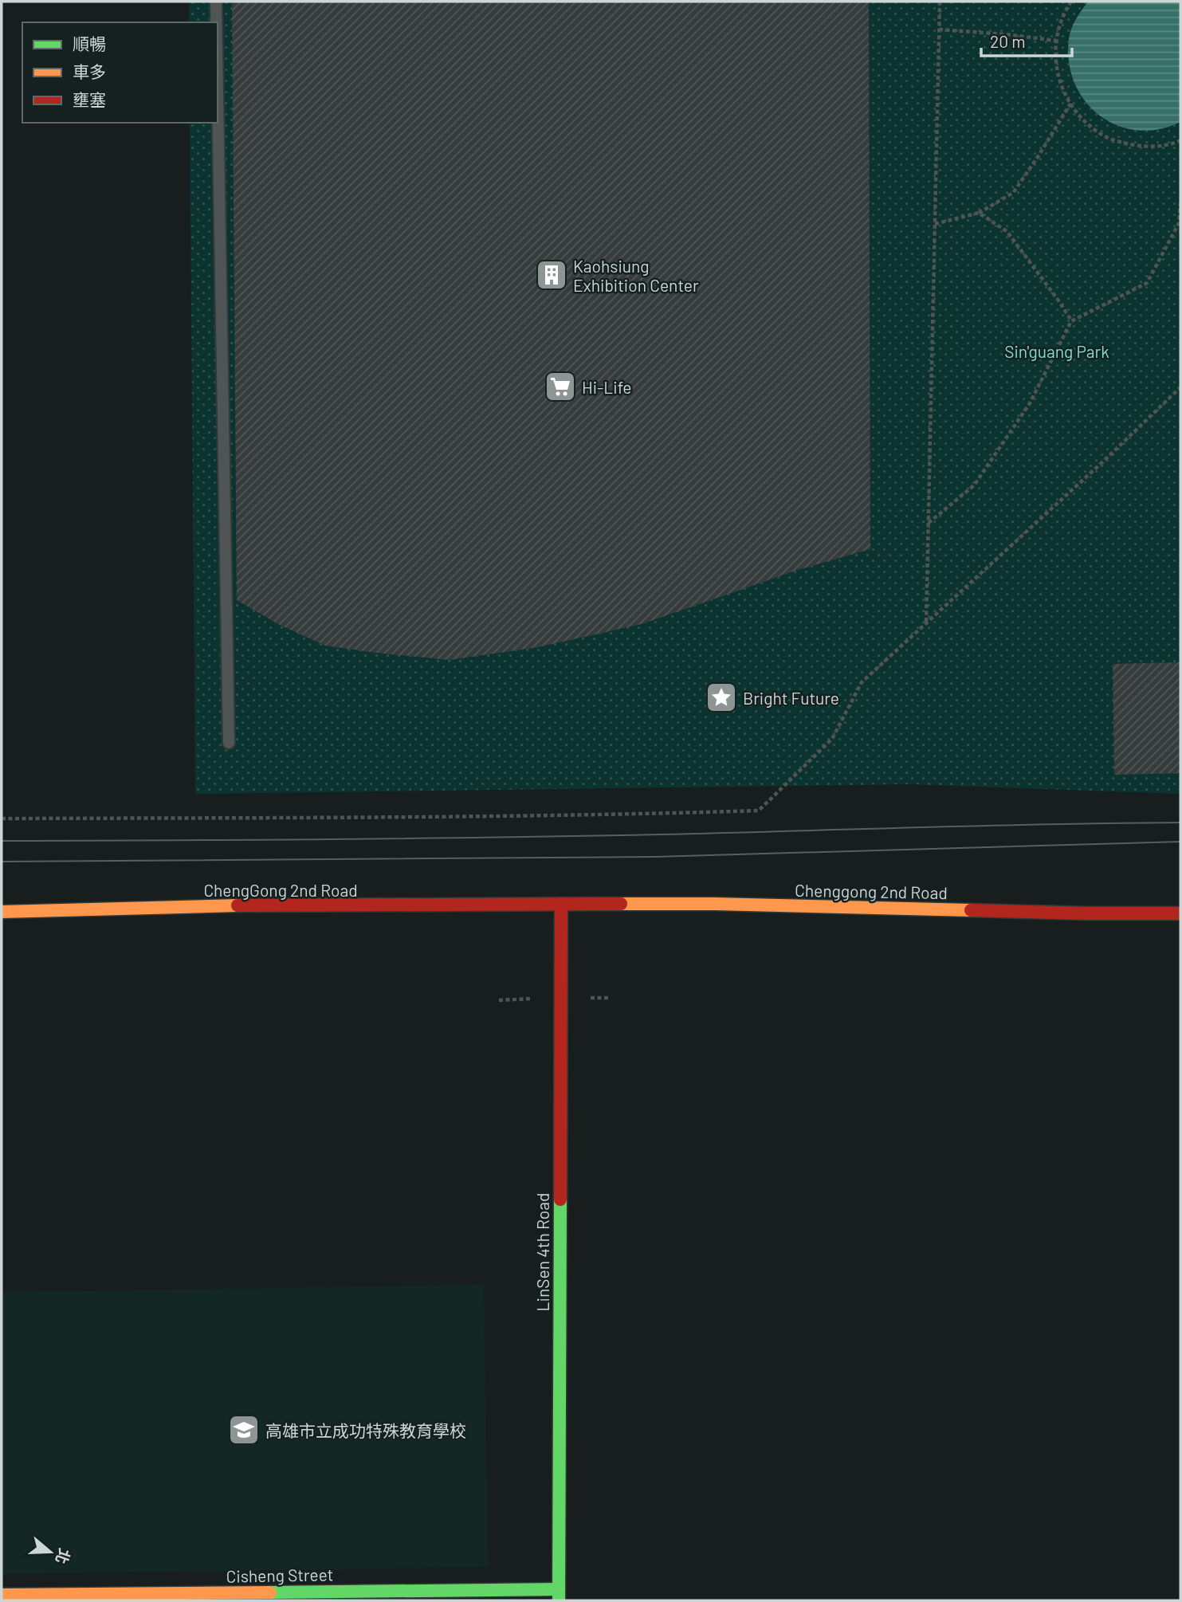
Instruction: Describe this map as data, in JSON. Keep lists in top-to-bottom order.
{
  "streets": {
    "street": [
      "ChengGong 2nd Road",
      "Chenggong 2nd Road",
      "LinSen 4th Road",
      "Cisheng Street"
    ]
  },
  "crossings": [
    ["ChengGong 2nd Road", "Chenggong 2nd Road"],
    ["ChengGong 2nd Road", "LinSen 4th Road"],
    ["Chenggong 2nd Road", "LinSen 4th Road"],
    ["LinSen 4th Road", "Cisheng Street"]
  ],
  "parks": ["Sin'guang Park"],
  "places": {
    "building": ["Kaohsiung Exhibition Center"],
    "supermarket": ["Hi-Life"],
    "place": ["Bright Future"],
    "school or university": ["高雄市立成功特殊教育學校"]
  },
  "legend": ["順暢", "車多", "壅塞"],
  "scale_bar": "20 m",
  "north": "right"
}
